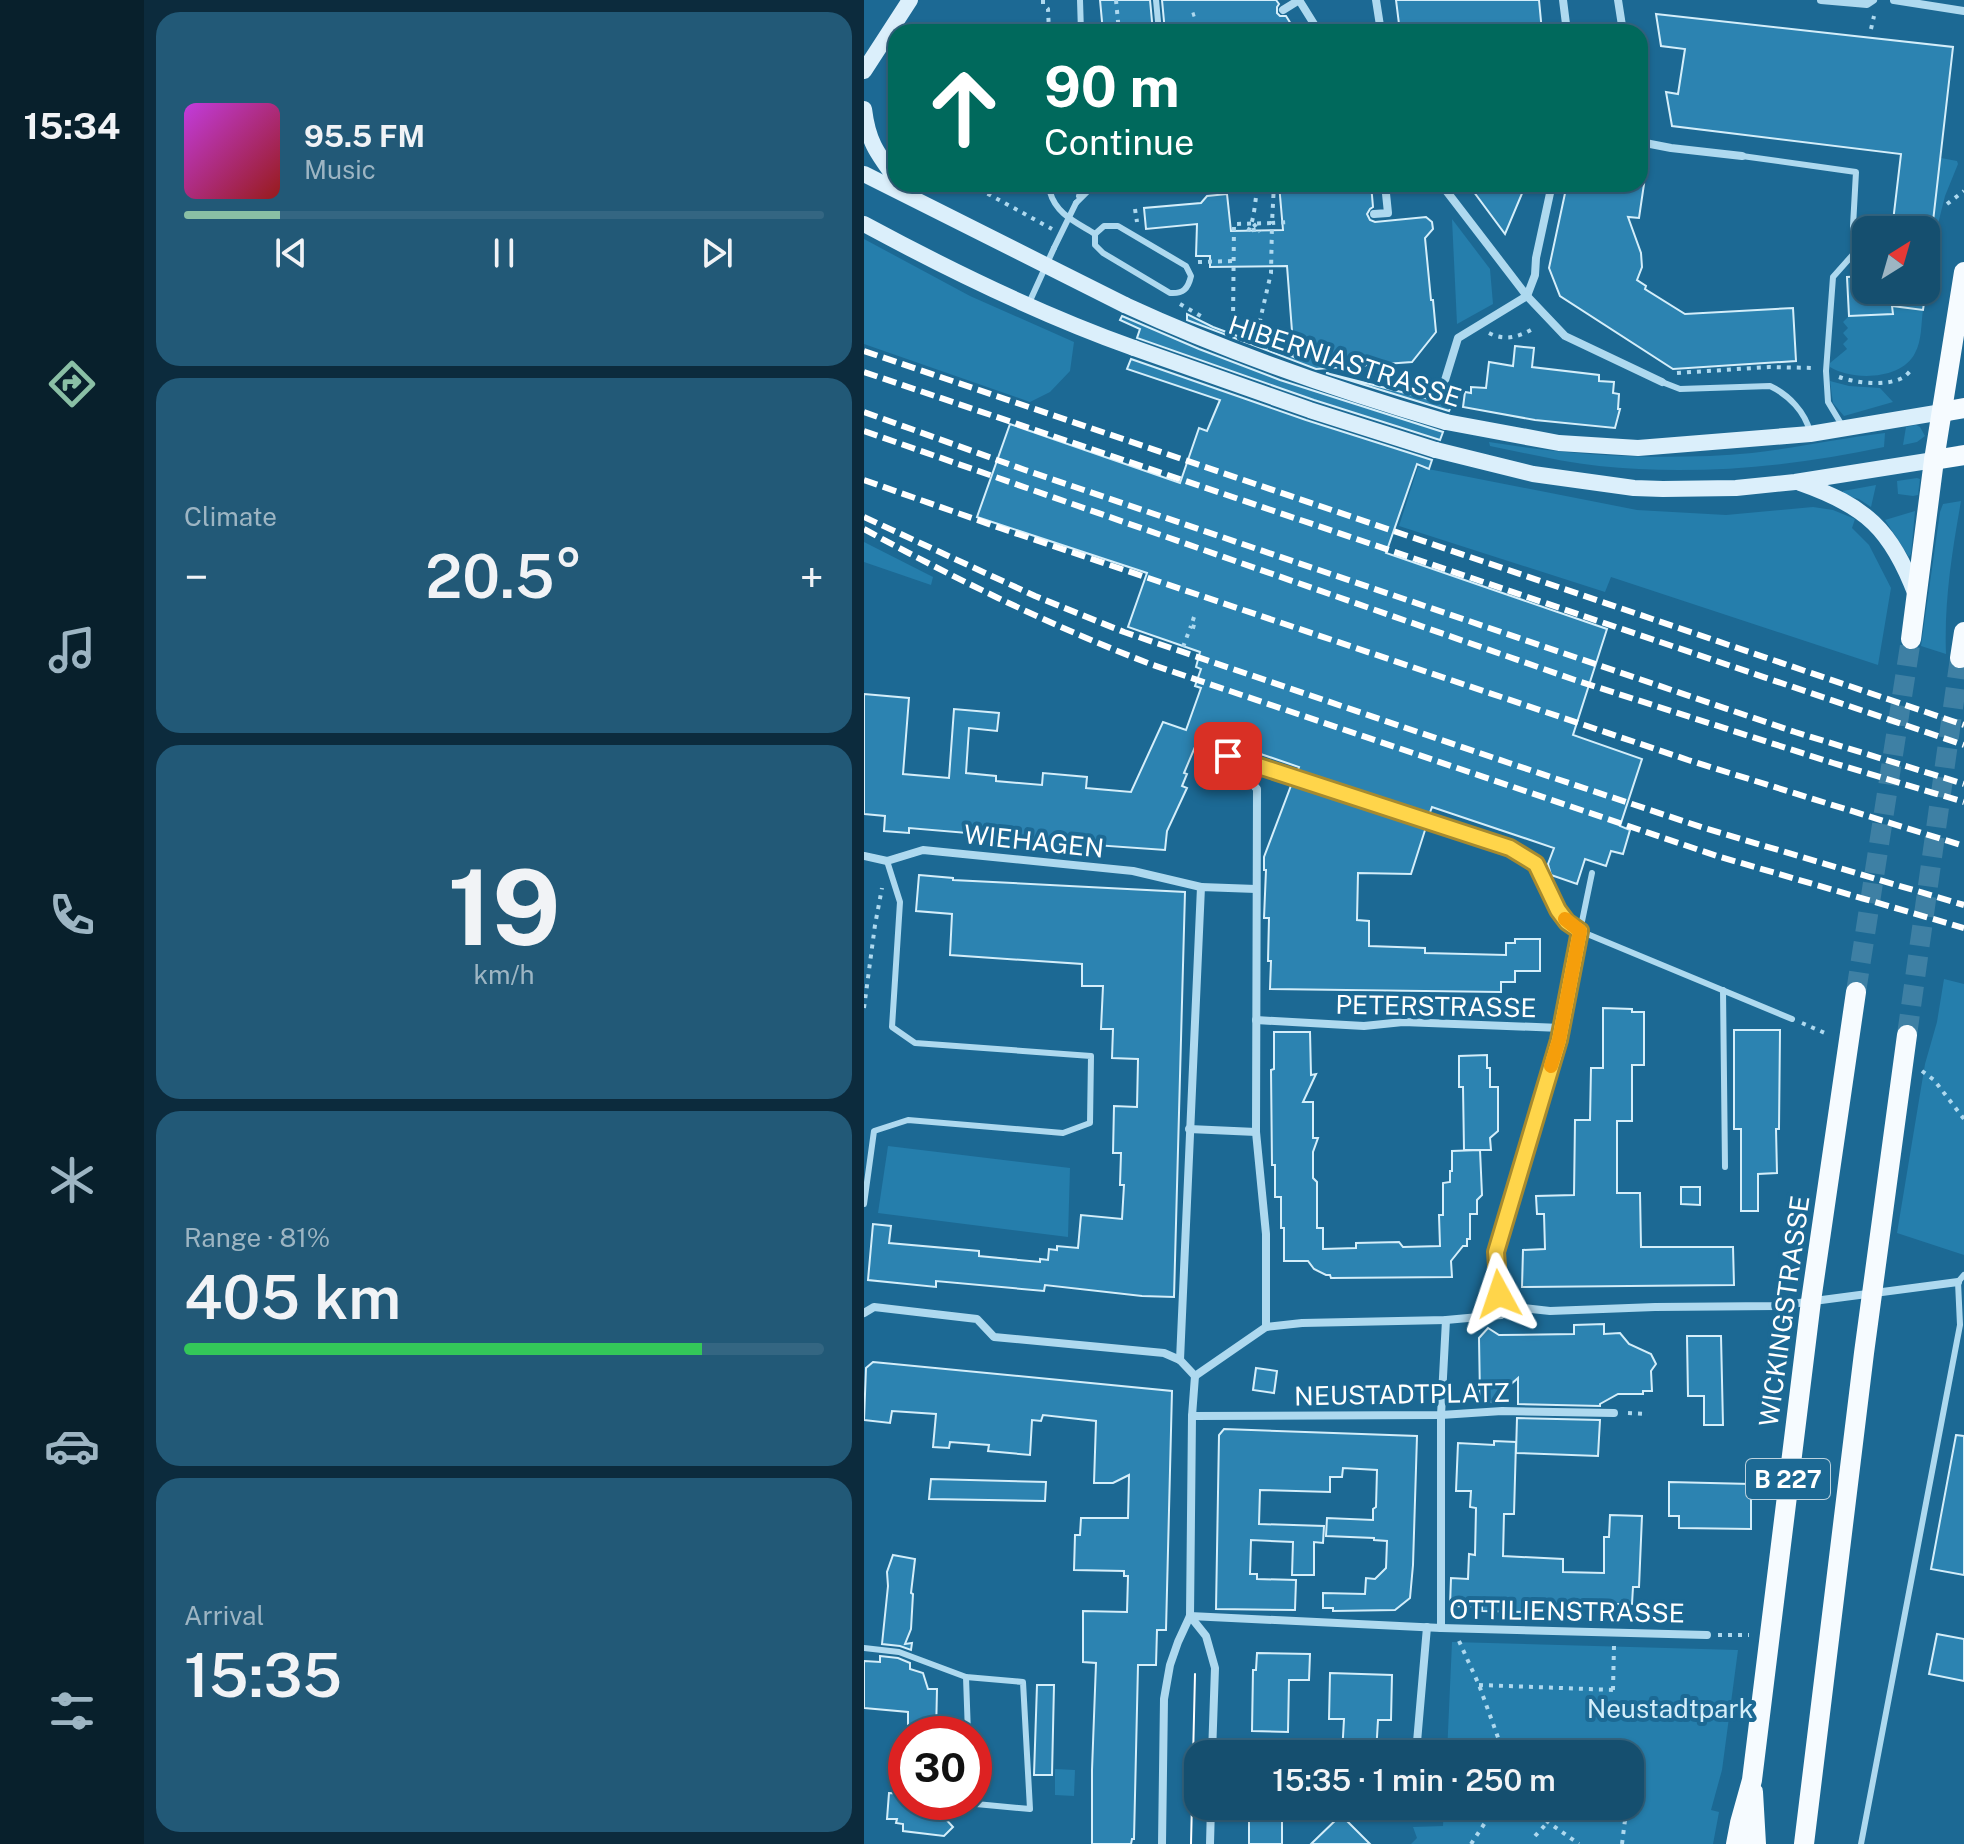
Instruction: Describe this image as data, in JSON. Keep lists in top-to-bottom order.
{
  "streets": {
    "main road": ["HIBERNIASTRASSE", "WICKINGSTRASSE", "B 227"],
    "street": [
      "WIEHAGEN",
      "PETERSTRASSE",
      "NEUSTADTPLATZ",
      "OTTILIENSTRASSE"
    ]
  },
  "parks": ["Neustadtpark"],
  "north": "top right",
  "page": {
    "tabs": "15:34",
    "turn": ["90 m", "Continue"],
    "song": ["95.5 FM", "Music"],
    "tile": [
      "Climate",
      ["19", "km/h"],
      ["Range · 81%", "405 km"],
      ["Arrival", "15:35"]
    ],
    "heat": ["−", "20.5°", "+"],
    "limit": "30",
    "trip": "15:35 · 1 min · 250 m"
  }
}
